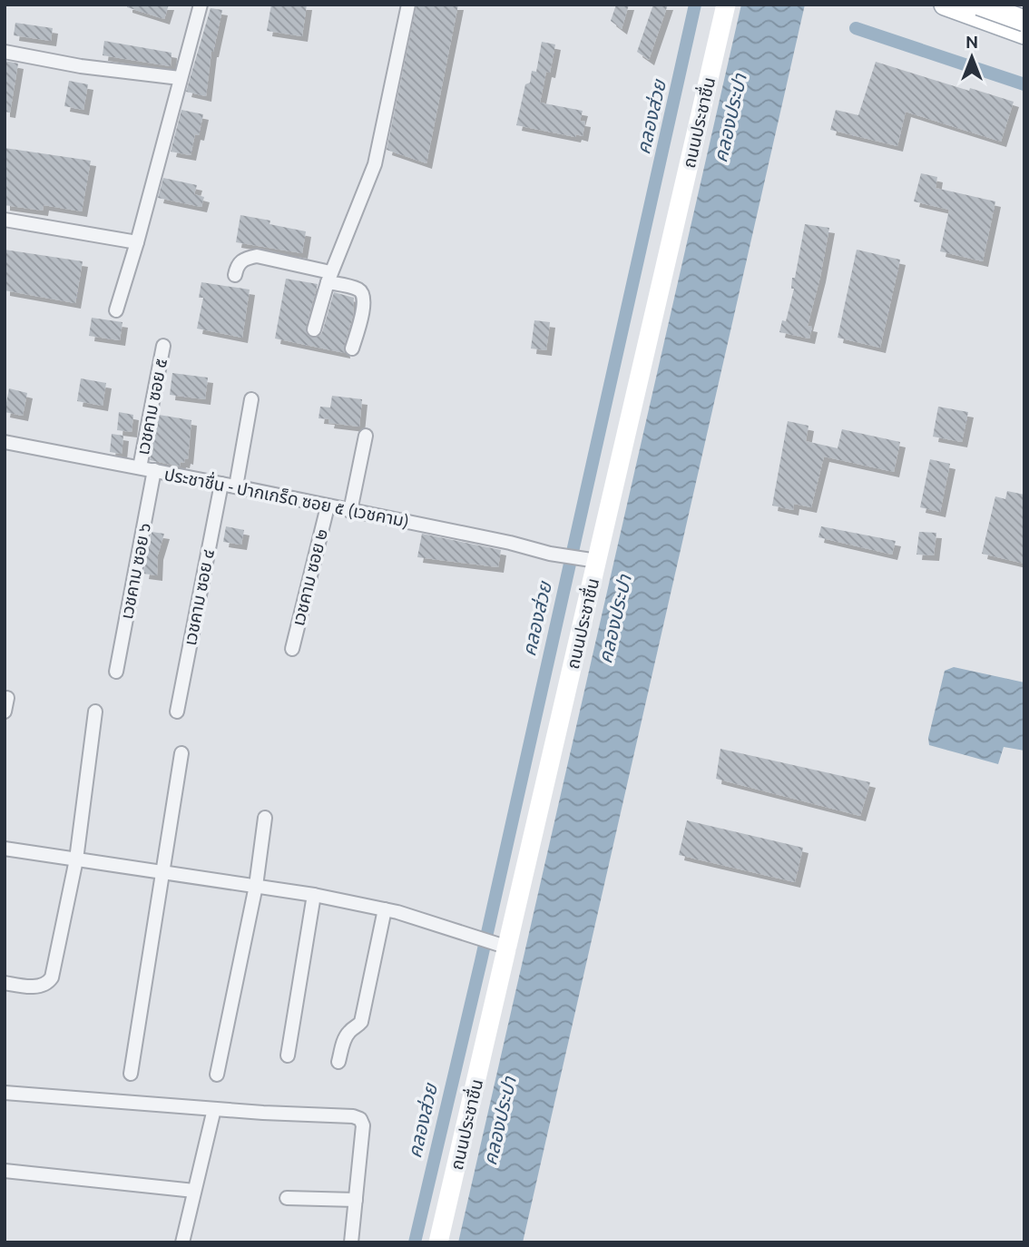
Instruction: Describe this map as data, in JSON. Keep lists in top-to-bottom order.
{
  "streets": {
    "main road": ["ถนนประชาชื่น"],
    "street": [
      "เวชคาม ซอย ๕",
      "ประชาชื่น - ปากเกร็ด ซอย ๕ (เวชคาม)",
      "เวชคาม ซอย ๖",
      "เวชคาม ซอย ๒",
      "เวชคาม ซอย ๔"
    ]
  },
  "crossings": [
    ["ถนนประชาชื่น", "ประชาชื่น - ปากเกร็ด ซอย ๕ (เวชคาม)"],
    ["เวชคาม ซอย ๕", "ประชาชื่น - ปากเกร็ด ซอย ๕ (เวชคาม)"],
    ["ประชาชื่น - ปากเกร็ด ซอย ๕ (เวชคาม)", "เวชคาม ซอย ๖"],
    ["ประชาชื่น - ปากเกร็ด ซอย ๕ (เวชคาม)", "เวชคาม ซอย ๒"],
    ["ประชาชื่น - ปากเกร็ด ซอย ๕ (เวชคาม)", "เวชคาม ซอย ๔"]
  ],
  "water": ["คลองส่วย", "คลองประปา"],
  "north": "top"
}
